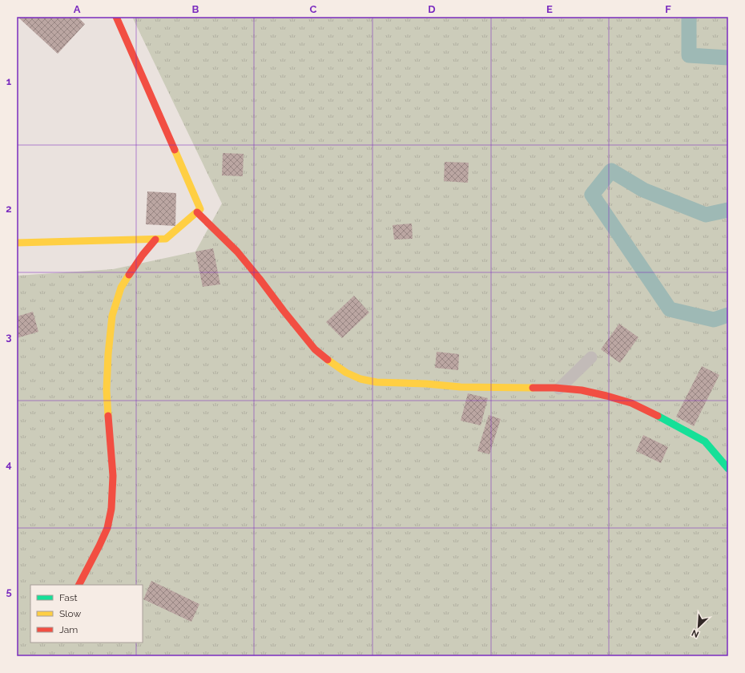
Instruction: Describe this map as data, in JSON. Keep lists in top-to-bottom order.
{
  "legend": ["Fast", "Slow", "Jam"],
  "north": "bottom left",
  "grid": {
    "columns": [
      "A",
      "B",
      "C",
      "D",
      "E",
      "F"
    ],
    "rows": [
      "1",
      "2",
      "3",
      "4",
      "5"
    ]
  }
}
